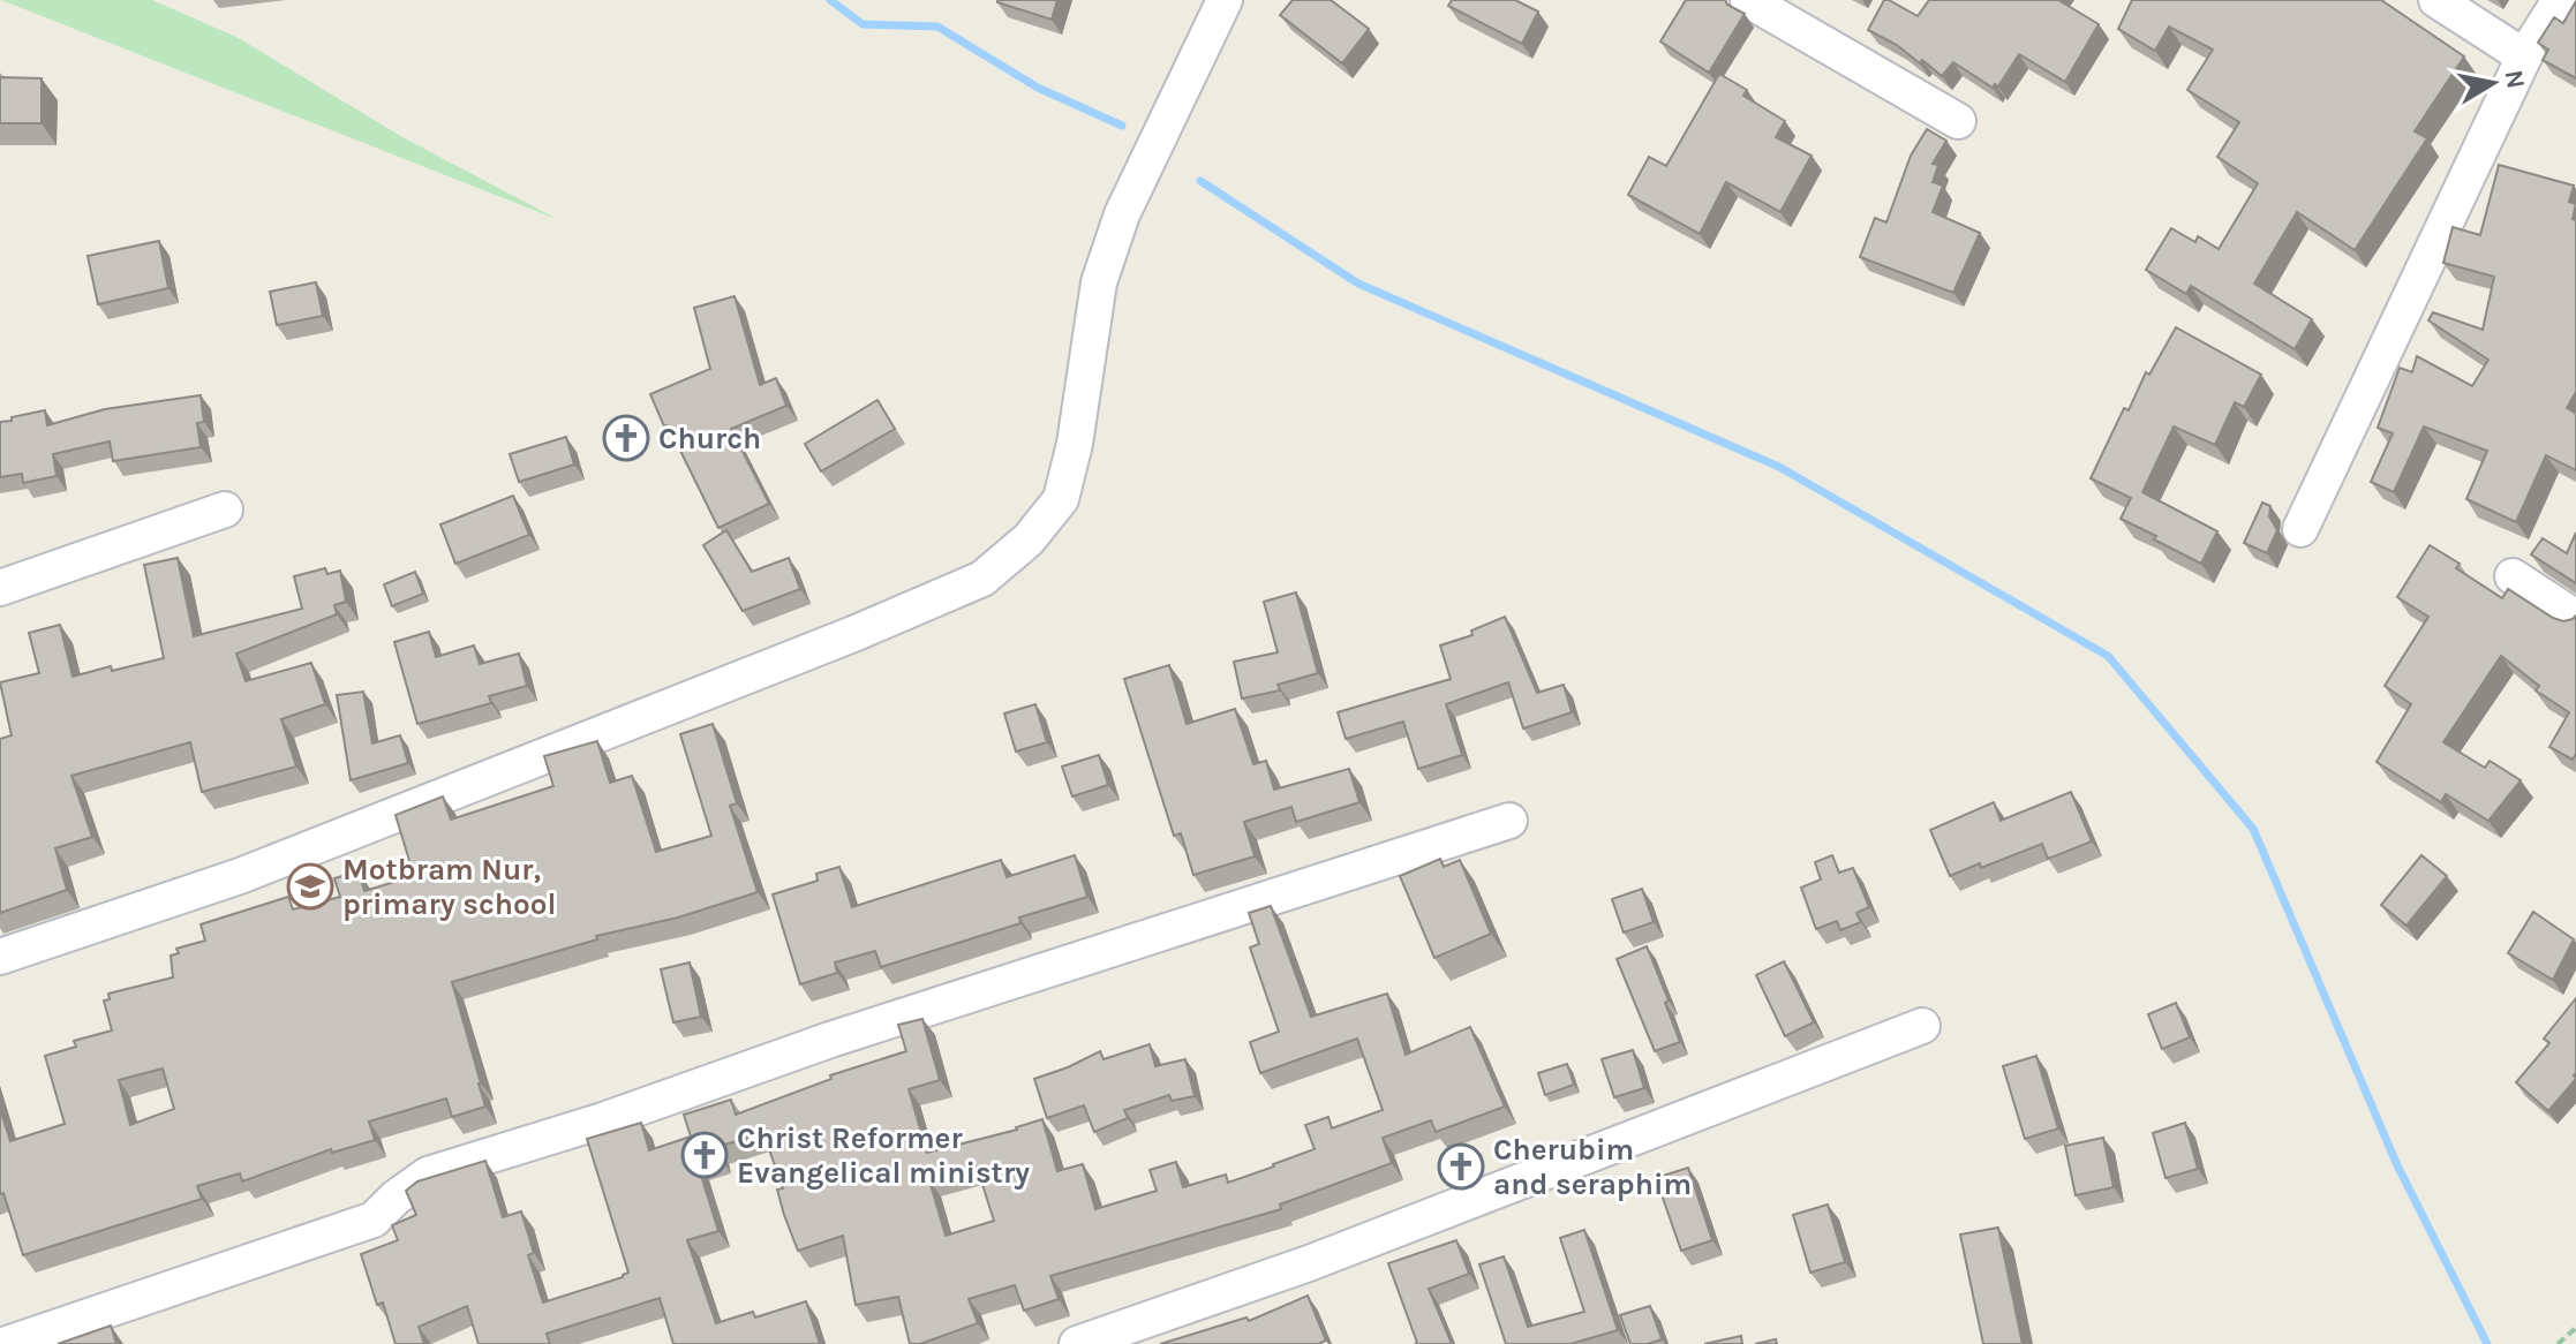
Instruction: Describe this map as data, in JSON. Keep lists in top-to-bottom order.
{
  "places": {
    "church": ["Church", "Christ Reformer Evangelical ministry", "Cherubim and seraphim"],
    "school or university": ["Motbram Nur, primary school"]
  },
  "north": "right"
}
